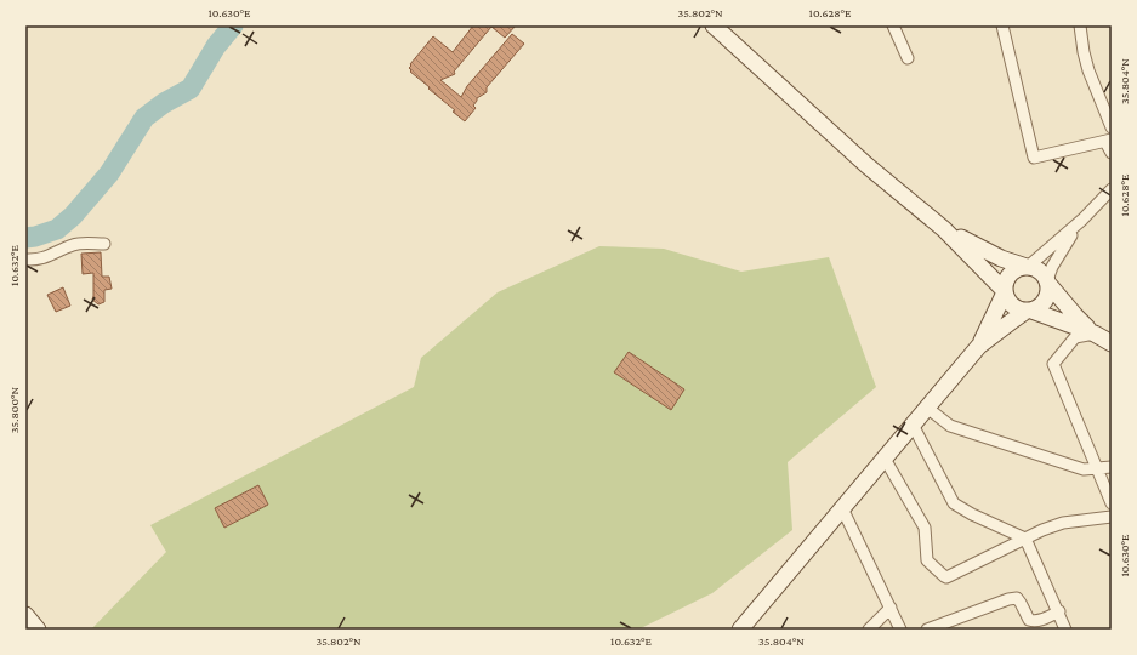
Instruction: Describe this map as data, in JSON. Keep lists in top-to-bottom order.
{
  "coordinates": [
    "10.630°E",
    "35.802°N",
    "10.628°E",
    "35.804°N",
    "10.632°E",
    "35.800°N"
  ]
}
